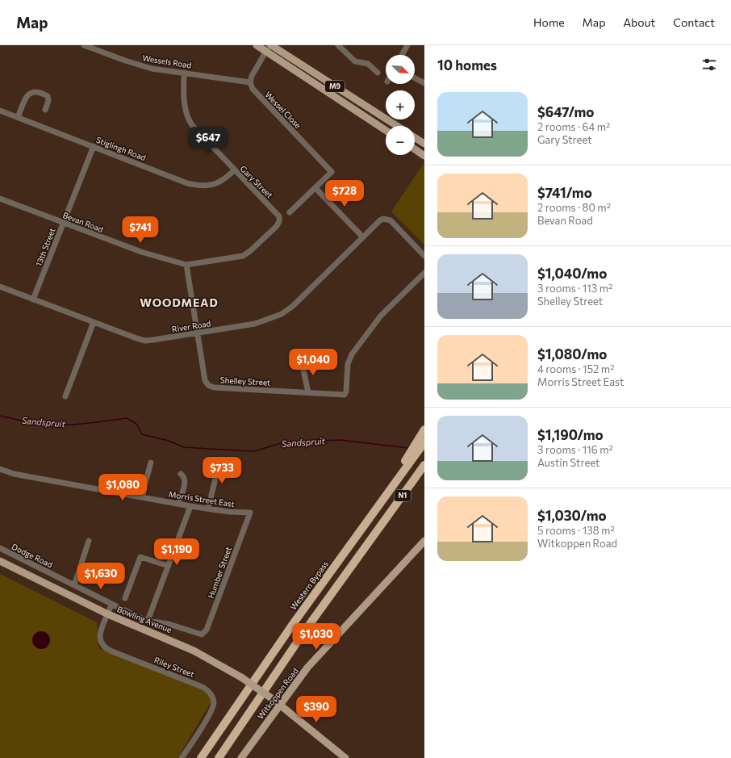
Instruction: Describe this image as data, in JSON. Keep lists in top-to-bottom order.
{
  "streets": {
    "highway": ["N1", "Western Bypass"],
    "main road": ["M9", "Bowling Avenue", "Witkoppen Road"],
    "street": [
      "Wessels Road",
      "Wessel Close",
      "Stiglingh Road",
      "Gary Street",
      "Bevan Road",
      "13th Street",
      "River Road",
      "Shelley Street",
      "Morris Street East",
      "Dodge Road",
      "Humber Street",
      "Riley Street"
    ]
  },
  "crossings": [
    ["Wessels Road", "Wessel Close"],
    ["Wessels Road", "Gary Street"],
    ["Stiglingh Road", "Gary Street"],
    ["Stiglingh Road", "13th Street"],
    ["Gary Street", "Bevan Road"],
    ["Bevan Road", "13th Street"],
    ["Bevan Road", "Shelley Street"],
    ["13th Street", "River Road"],
    ["River Road", "Shelley Street"],
    ["Morris Street East", "Humber Street"],
    ["Dodge Road", "Humber Street"],
    ["Dodge Road", "Riley Street"],
    ["Bowling Avenue", "Riley Street"],
    ["Bowling Avenue", "Witkoppen Road"]
  ],
  "districts": ["WOODMEAD"],
  "water": ["Sandspruit"],
  "north": "bottom right",
  "page": {
    "header": "Map",
    "nav": [
      "Home",
      "Map",
      "About",
      "Contact"
    ],
    "heading": "10 homes",
    "map_buttons": ["+", "−"],
    "list": [
      {
        "name": "$647/mo",
        "note": "2 rooms · 64 m² · Gary Street"
      },
      {
        "name": "$741/mo",
        "note": "2 rooms · 80 m² · Bevan Road"
      },
      {
        "name": "$1,040/mo",
        "note": "3 rooms · 113 m² · Shelley Street"
      },
      {
        "name": "$1,080/mo",
        "note": "4 rooms · 152 m² · Morris Street East"
      },
      {
        "name": "$1,190/mo",
        "note": "3 rooms · 116 m² · Austin Street"
      },
      {
        "name": "$1,030/mo",
        "note": "5 rooms · 138 m² · Witkoppen Road"
      }
    ],
    "price": [
      "$647",
      "$728",
      "$741",
      "$1,040",
      "$733",
      "$1,080",
      "$1,190",
      "$1,630",
      "$1,030",
      "$390"
    ]
  }
}
